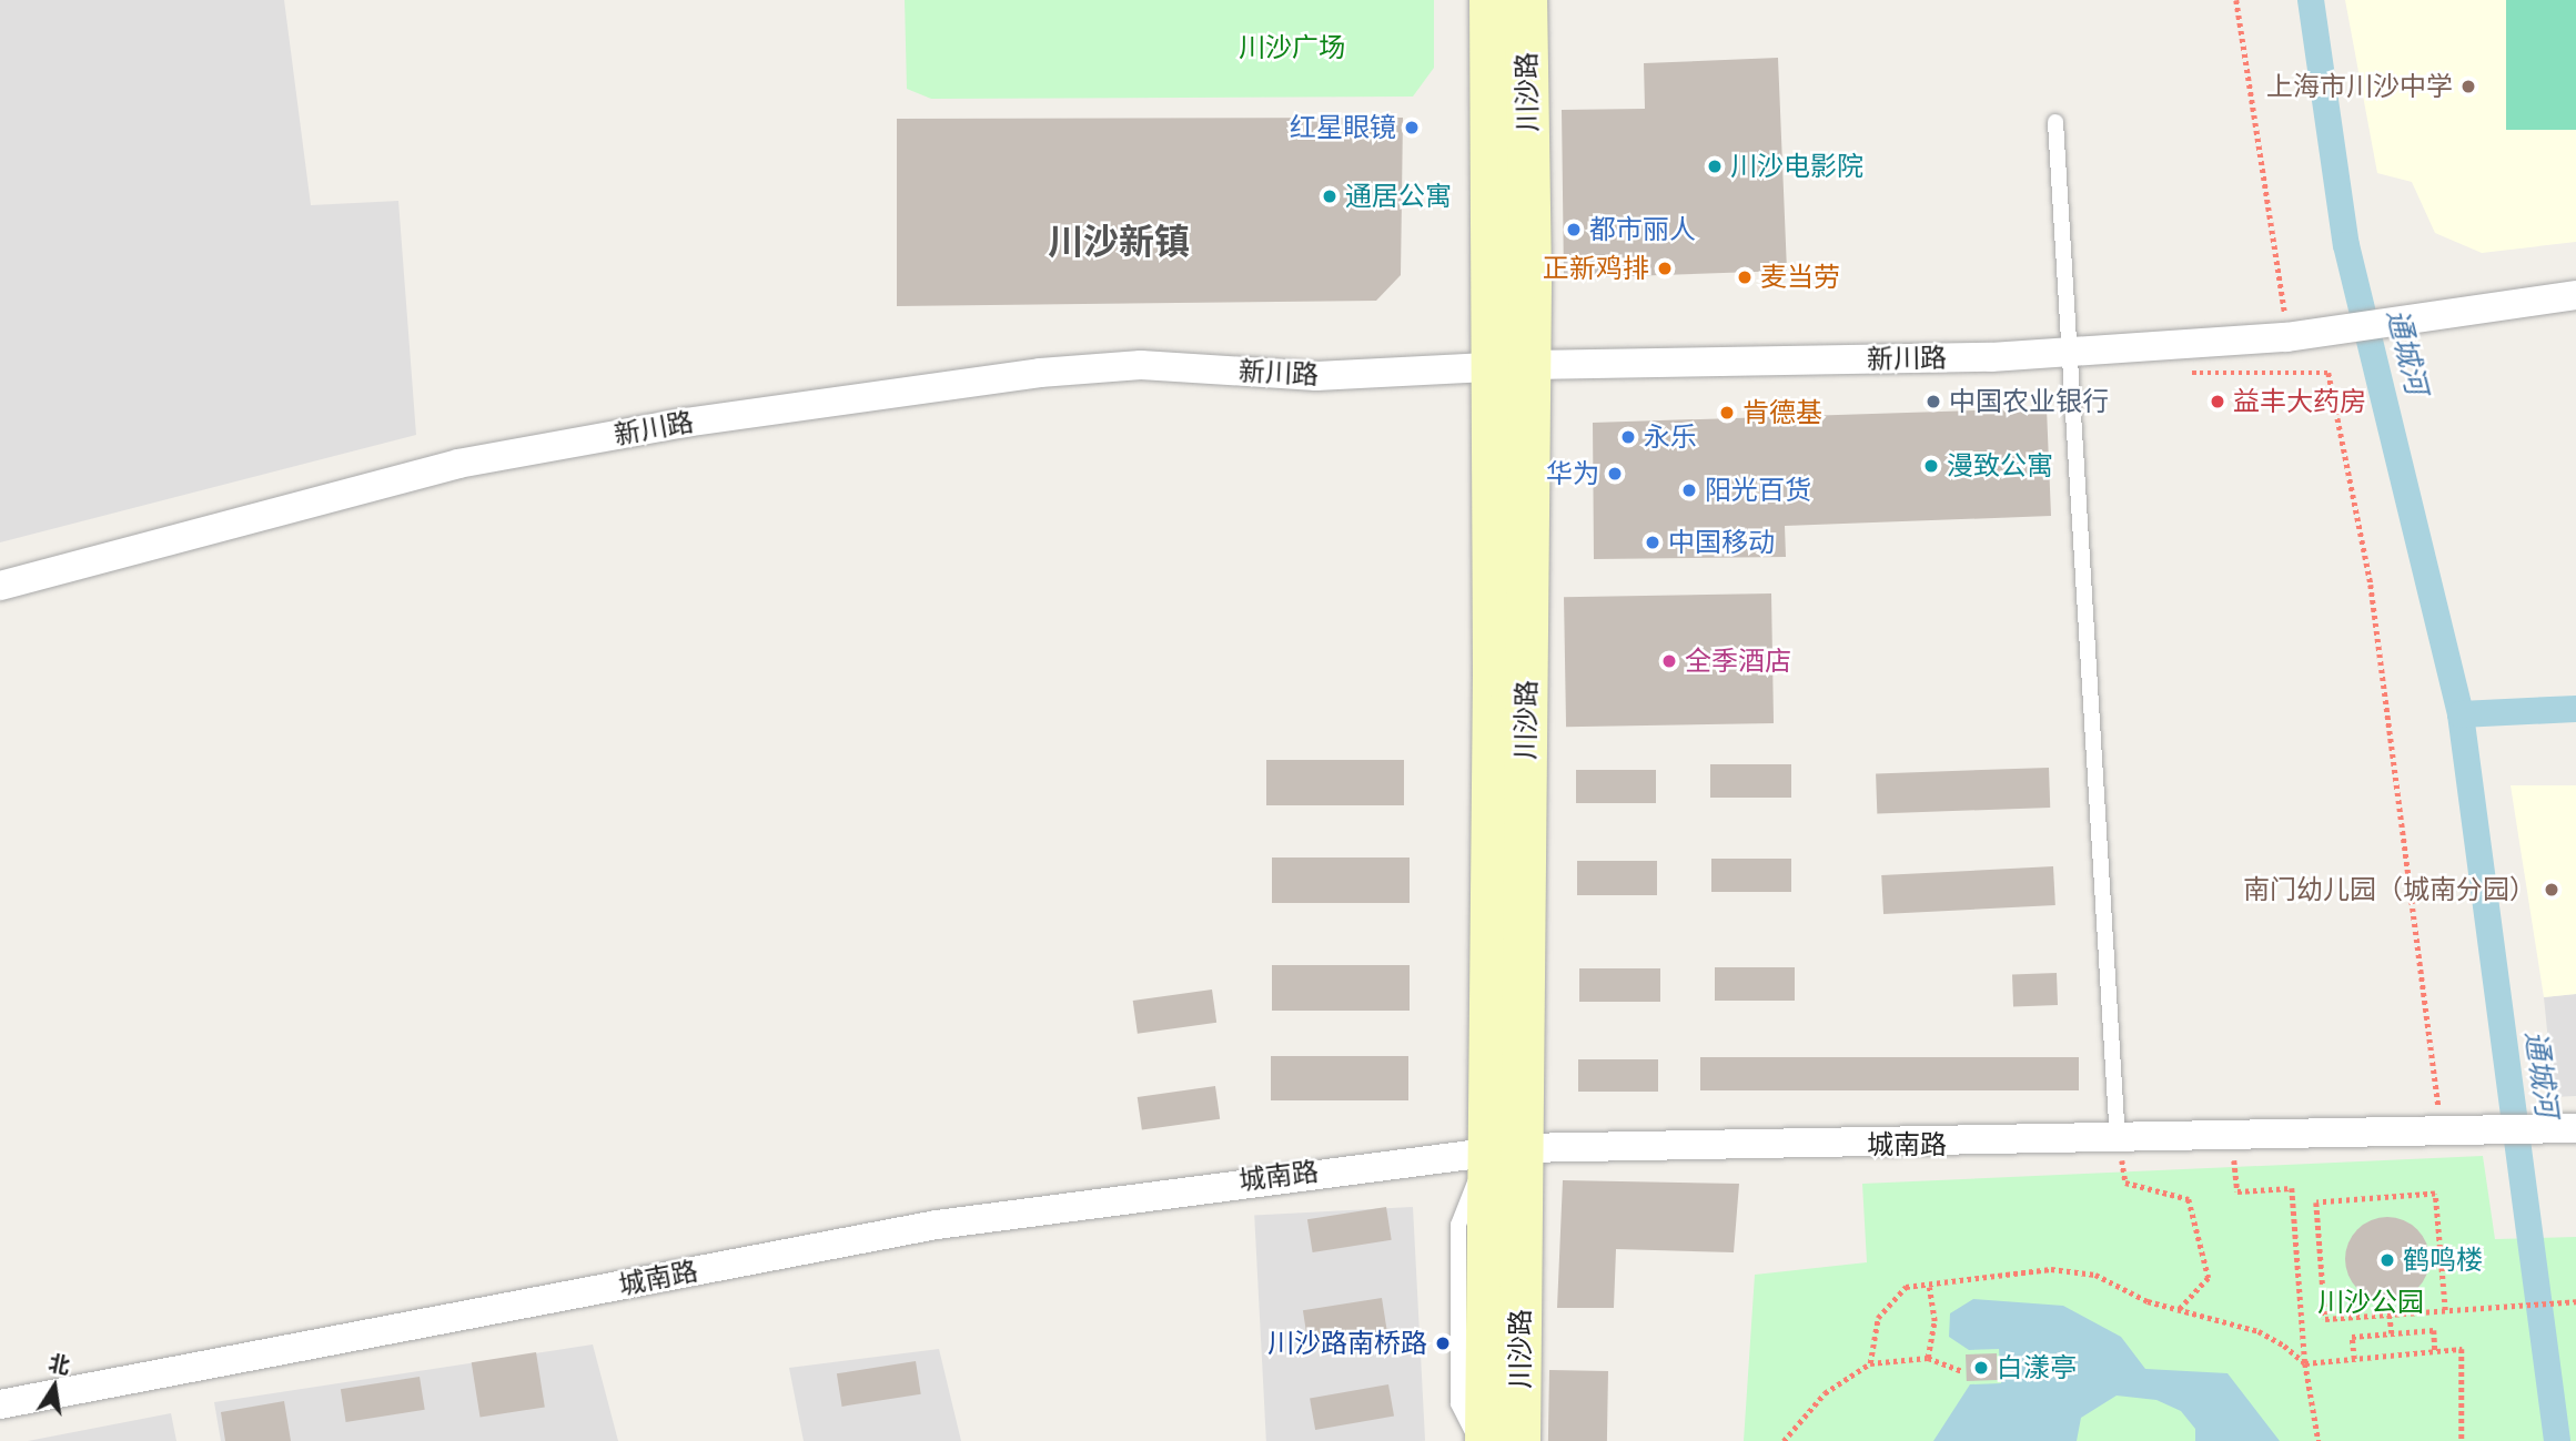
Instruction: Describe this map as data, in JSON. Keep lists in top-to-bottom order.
{
  "streets": {
    "main road": ["川沙路"],
    "street": ["新川路", "城南路"]
  },
  "crossings": [
    ["川沙路", "新川路"],
    ["川沙路", "城南路"]
  ],
  "districts": ["川沙新镇"],
  "water": ["通城河"],
  "parks": ["川沙广场", "川沙公园"],
  "places": [
    "上海市川沙中学",
    "红星眼镜",
    "川沙电影院",
    "通居公寓",
    "都市丽人",
    "正新鸡排",
    "麦当劳",
    "中国农业银行",
    "益丰大药房",
    "肯德基",
    "永乐",
    "漫致公寓",
    "华为",
    "阳光百货",
    "中国移动",
    "全季酒店",
    "南门幼儿园（城南分园）",
    "鹤鸣楼",
    "川沙路南桥路",
    "白漾亭"
  ],
  "north": "top"
}
